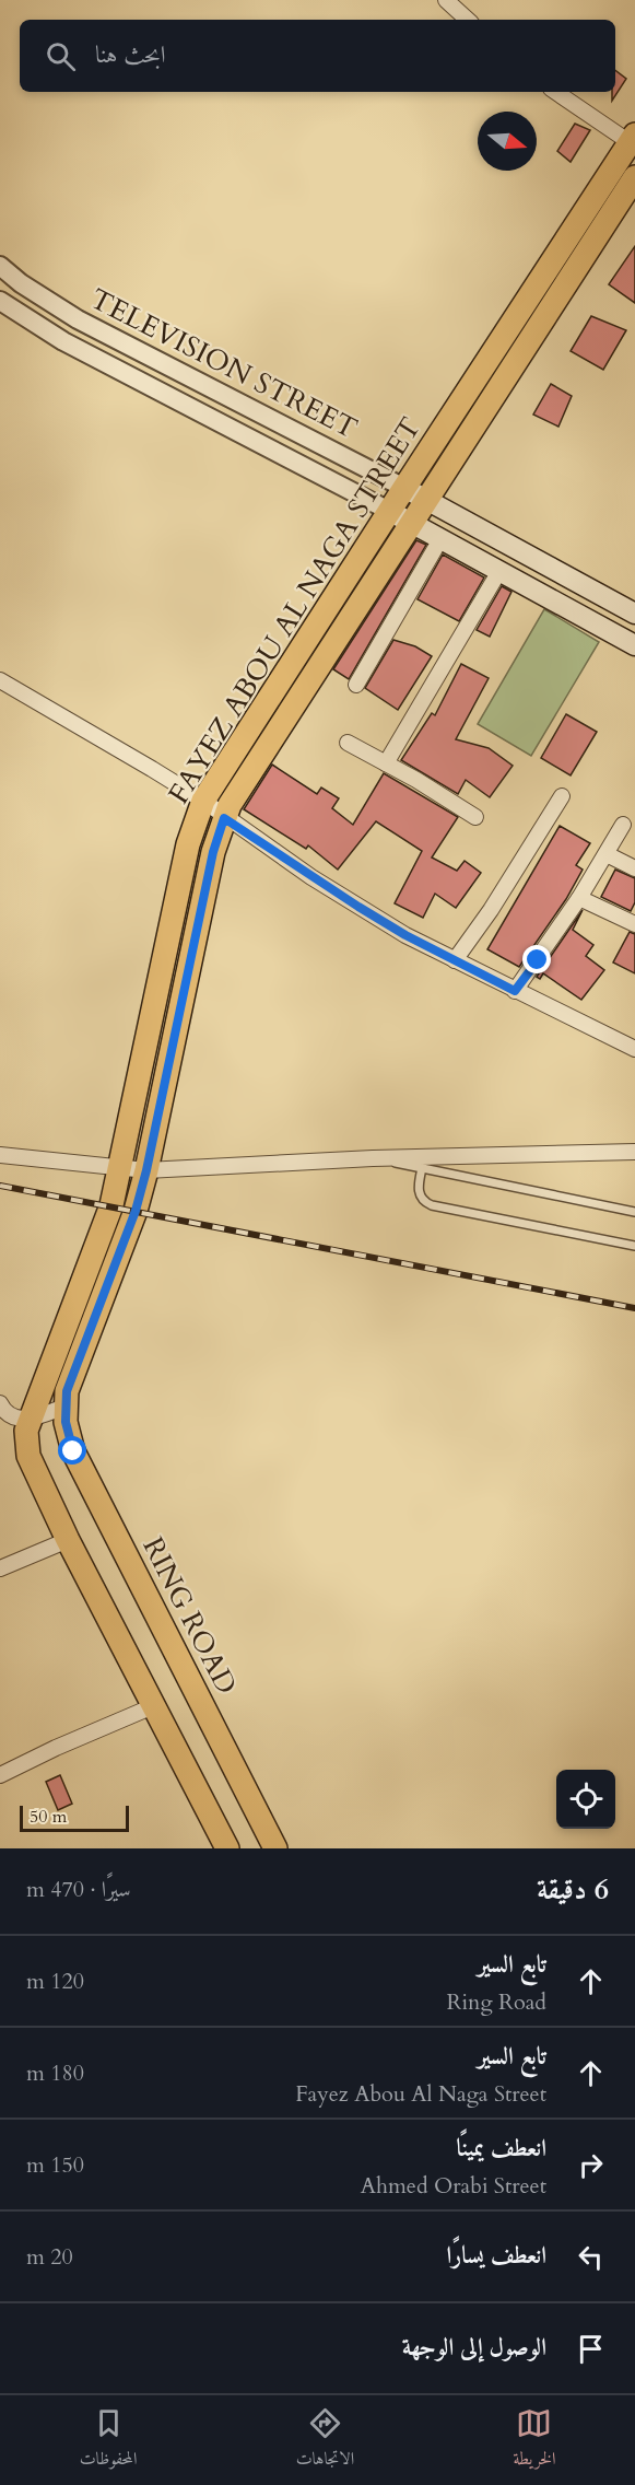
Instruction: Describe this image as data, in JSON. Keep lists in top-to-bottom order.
{
  "streets": {
    "main road": ["TELEVISION STREET", "FAYEZ ABOU AL NAGA STREET", "RING ROAD"]
  },
  "crossings": [
    ["TELEVISION STREET", "FAYEZ ABOU AL NAGA STREET"],
    ["FAYEZ ABOU AL NAGA STREET", "RING ROAD"]
  ],
  "scale_bar": "50 m",
  "north": "right",
  "page": {
    "search": "ابحث هنا",
    "scale": "50 m",
    "heading": ["6 دقيقة", "سيرًا · 470 m"],
    "list": [
      ["تابع السير", "Ring Road", "120 m"],
      ["تابع السير", "Fayez Abou Al Naga Street", "180 m"],
      ["انعطف يمينًا", "Ahmed Orabi Street", "150 m"],
      ["انعطف يسارًا", "20 m"],
      "الوصول إلى الوجهة"
    ],
    "nav": ["الخريطة", "الاتجاهات", "المحفوظات"]
  }
}
